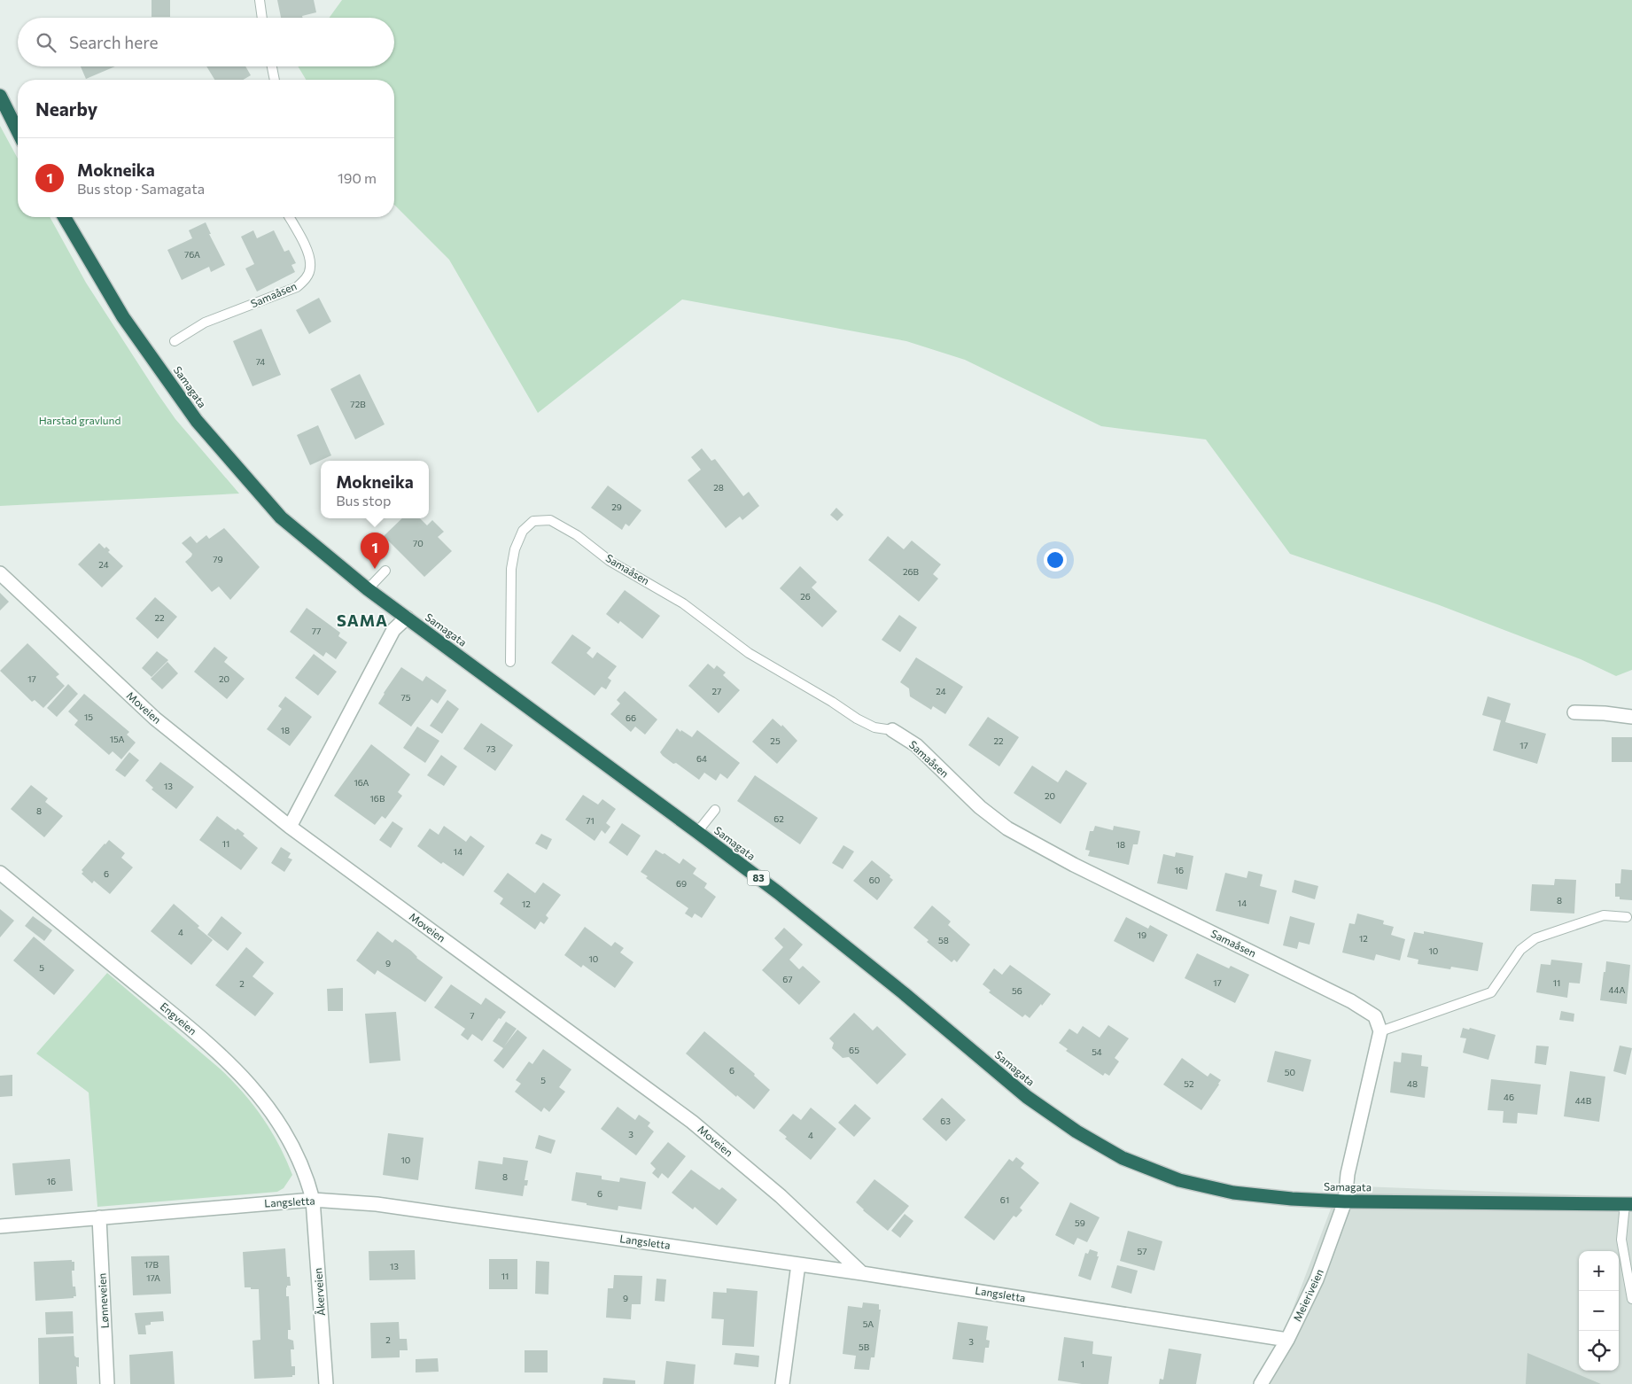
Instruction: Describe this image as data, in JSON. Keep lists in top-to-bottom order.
{
  "streets": {
    "highway": ["Samagata", "83"],
    "street": [
      "Samaåsen",
      "Moveien",
      "Engveien",
      "Langsletta",
      "Åkerveien",
      "Meieriveien",
      "Lønneveien"
    ]
  },
  "crossings": [
    ["Samagata", "Meieriveien"],
    ["Moveien", "Langsletta"],
    ["Engveien", "Langsletta"],
    ["Engveien", "Åkerveien"],
    ["Langsletta", "Åkerveien"],
    ["Langsletta", "Meieriveien"],
    ["Langsletta", "Lønneveien"]
  ],
  "districts": ["SAMA"],
  "parks": ["Harstad gravlund"],
  "house_numbers": [
    "76A",
    "74",
    "72B",
    "28",
    "29",
    "70",
    "79",
    "24",
    "26B",
    "26",
    "22",
    "77",
    "17",
    "20",
    "27",
    "24",
    "75",
    "15",
    "66",
    "18",
    "15A",
    "25",
    "22",
    "17",
    "73",
    "64",
    "16A",
    "13",
    "20",
    "16B",
    "8",
    "62",
    "71",
    "11",
    "18",
    "14",
    "16",
    "6",
    "60",
    "69",
    "8",
    "14",
    "12",
    "4",
    "19",
    "12",
    "58",
    "10",
    "10",
    "9",
    "5",
    "67",
    "17",
    "11",
    "2",
    "44A",
    "56",
    "7",
    "65",
    "54",
    "6",
    "50",
    "5",
    "52",
    "48",
    "46",
    "44B",
    "63",
    "3",
    "4",
    "10",
    "8",
    "16",
    "6",
    "61",
    "59",
    "57",
    "17B",
    "13",
    "11",
    "17A",
    "9",
    "5A",
    "2",
    "3",
    "5B",
    "1"
  ],
  "page": {
    "search": "Search here",
    "heading": "Nearby",
    "list": [
      {
        "mark": "1",
        "name": "Mokneika",
        "note": "Bus stop · Samagata",
        "value": "190 m"
      }
    ],
    "popup": ["Mokneika", "Bus stop"],
    "pins": "1",
    "map_buttons": ["+", "−"]
  }
}
